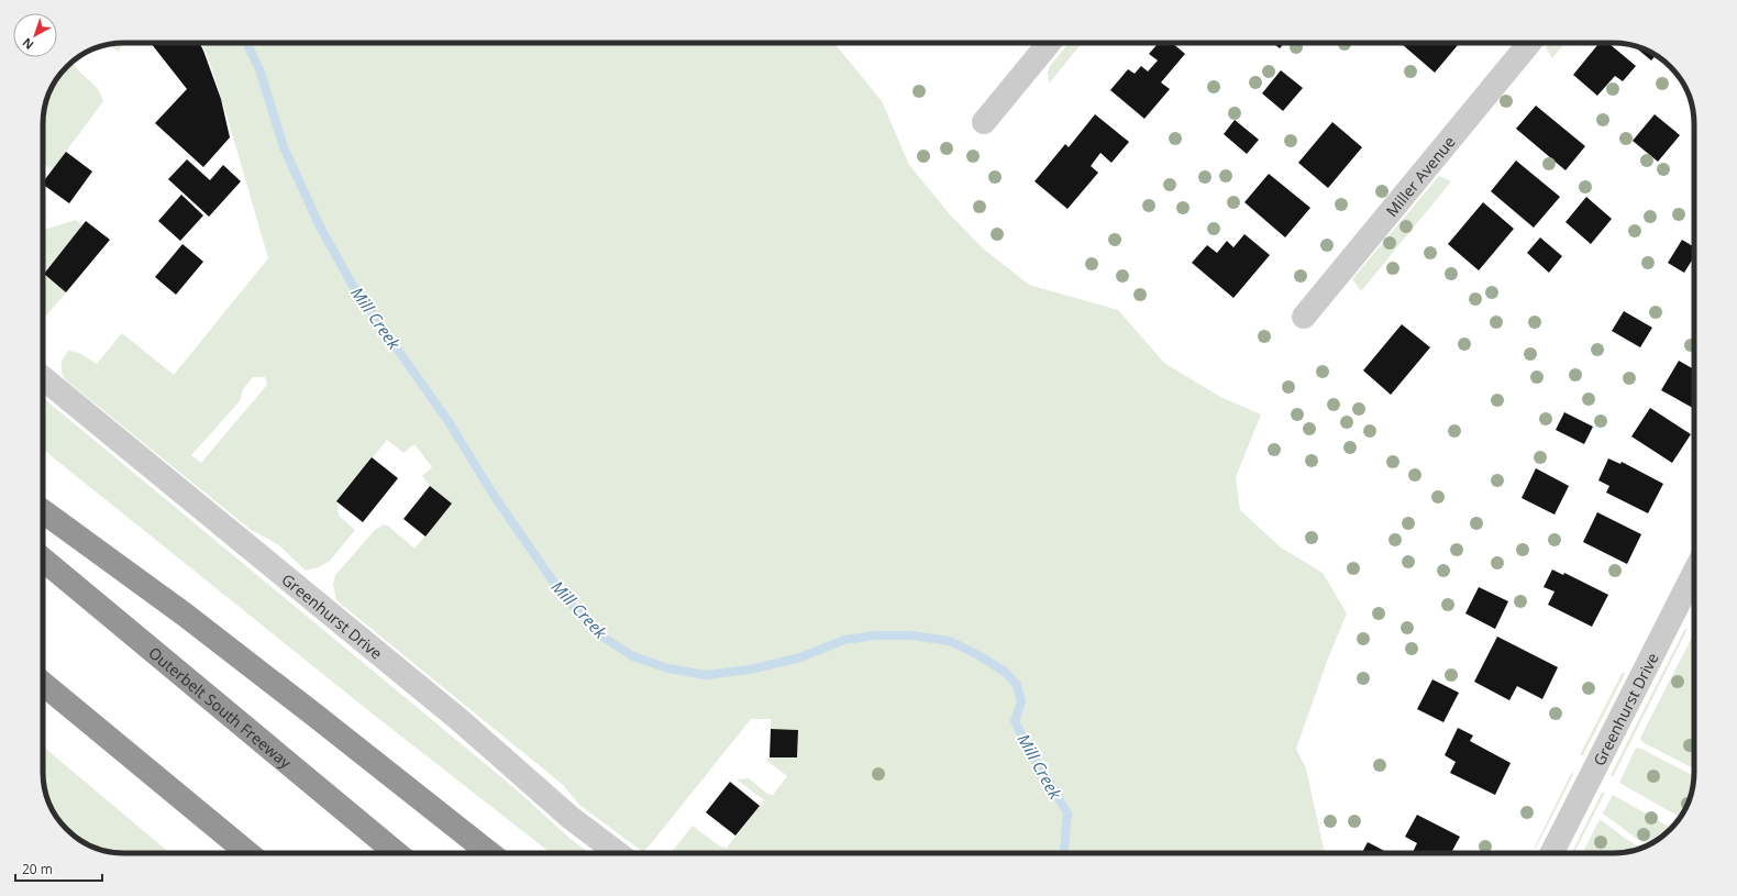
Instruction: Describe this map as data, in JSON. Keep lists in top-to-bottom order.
{
  "streets": {
    "highway": ["Outerbelt South Freeway"],
    "street": ["Miller Avenue", "Greenhurst Drive"]
  },
  "water": ["Mill Creek"],
  "scale_bar": "20 m",
  "north": "bottom left"
}
